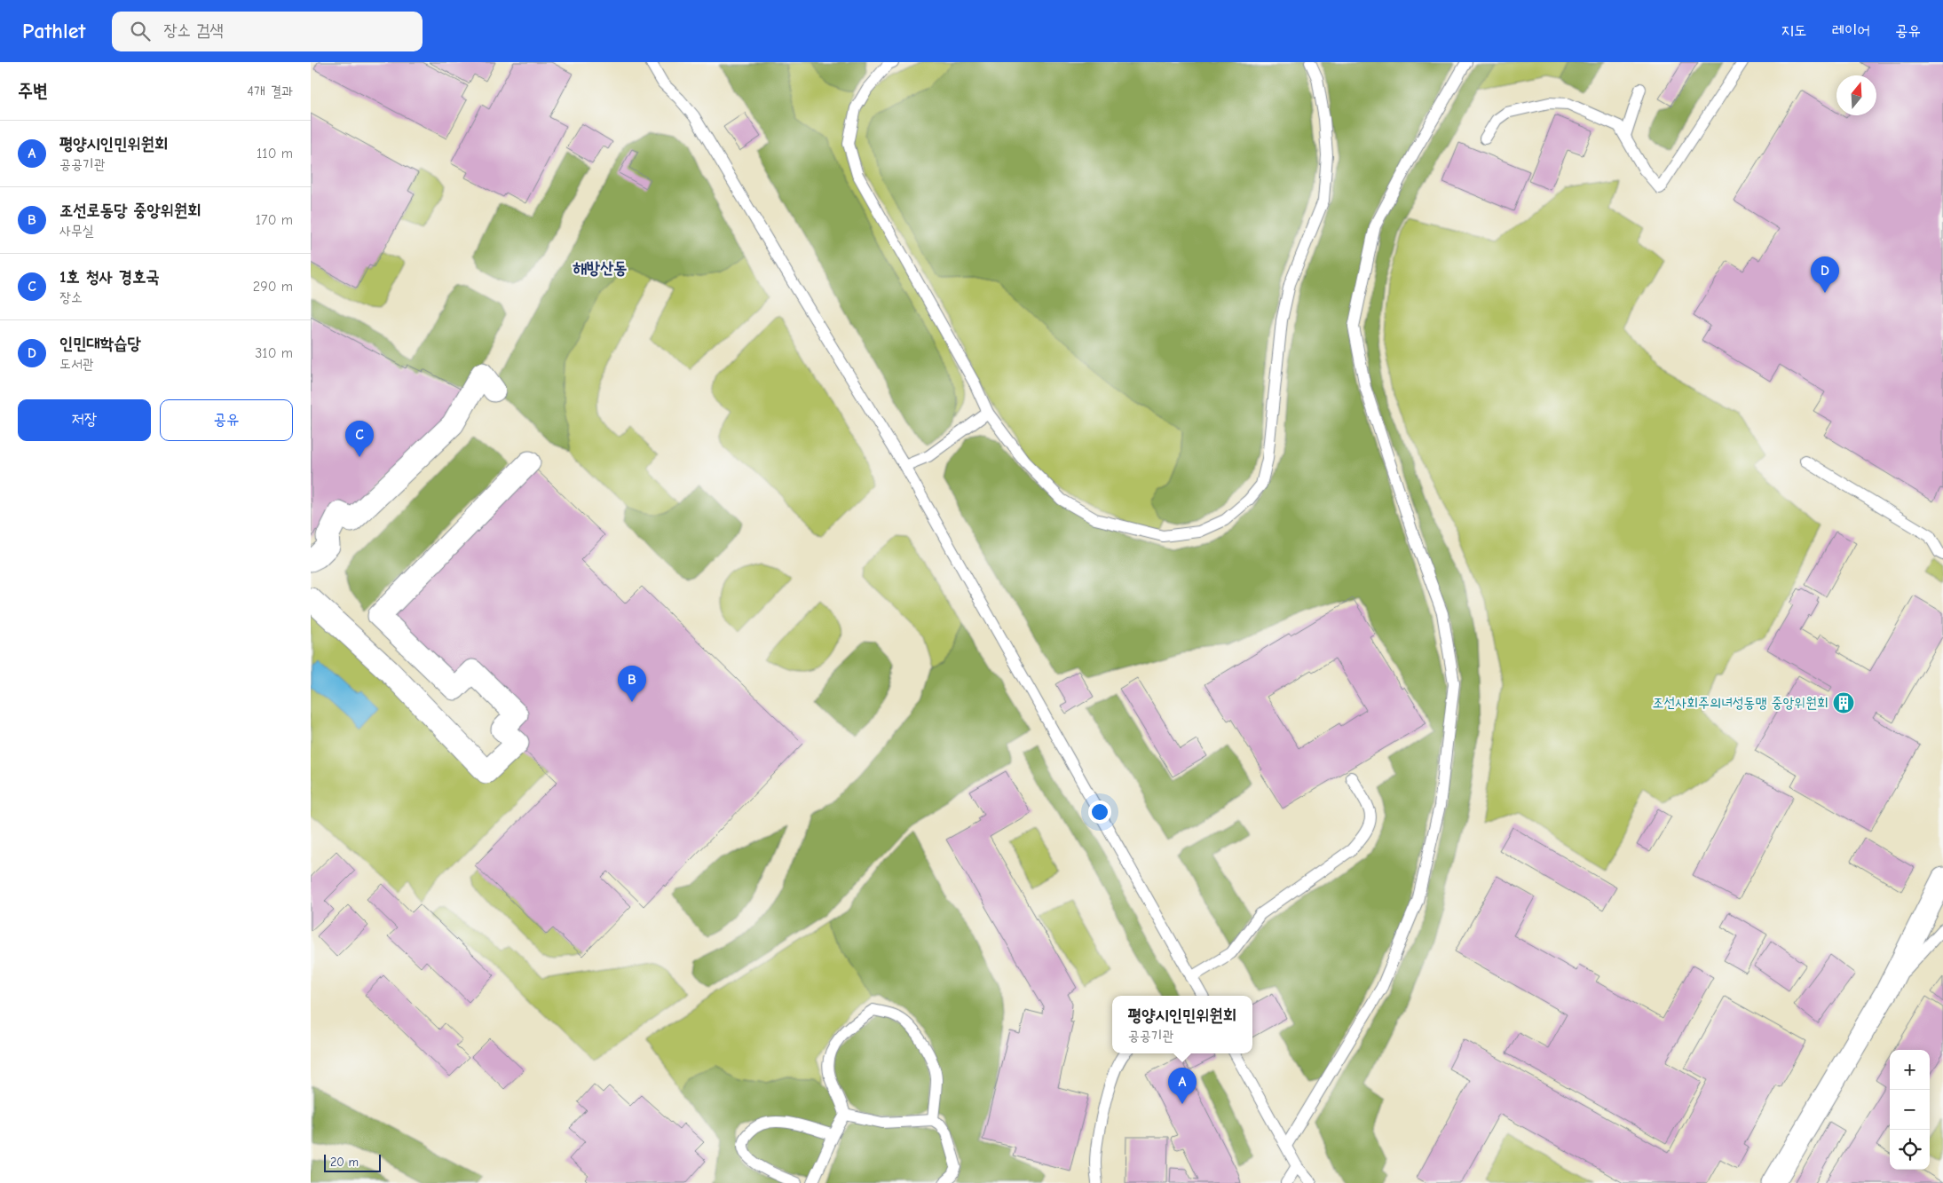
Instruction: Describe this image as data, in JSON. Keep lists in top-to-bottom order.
{
  "districts": ["해방산동"],
  "places": {
    "building": ["조선사회주의녀성동맹 중앙위원회"]
  },
  "scale_bar": "20 m",
  "north": "top",
  "page": {
    "header": "Pathlet",
    "search": "장소 검색",
    "nav": ["지도", "레이어", "공유"],
    "heading": ["주변", "4개 결과"],
    "list": [
      {
        "mark": "A",
        "name": "평양시인민위원회",
        "note": "공공기관",
        "value": "110 m"
      },
      {
        "mark": "B",
        "name": "조선로동당 중앙위원회",
        "note": "사무실",
        "value": "170 m"
      },
      {
        "mark": "C",
        "name": "1호 청사 경호국",
        "note": "장소",
        "value": "290 m"
      },
      {
        "mark": "D",
        "name": "인민대학습당",
        "note": "도서관",
        "value": "310 m"
      }
    ],
    "pins": [
      "D",
      "C",
      "B",
      "A"
    ],
    "buttons": ["저장", "공유"],
    "popup": ["평양시인민위원회", "공공기관"],
    "map_buttons": ["+", "−"],
    "scale": "20 m"
  }
}
